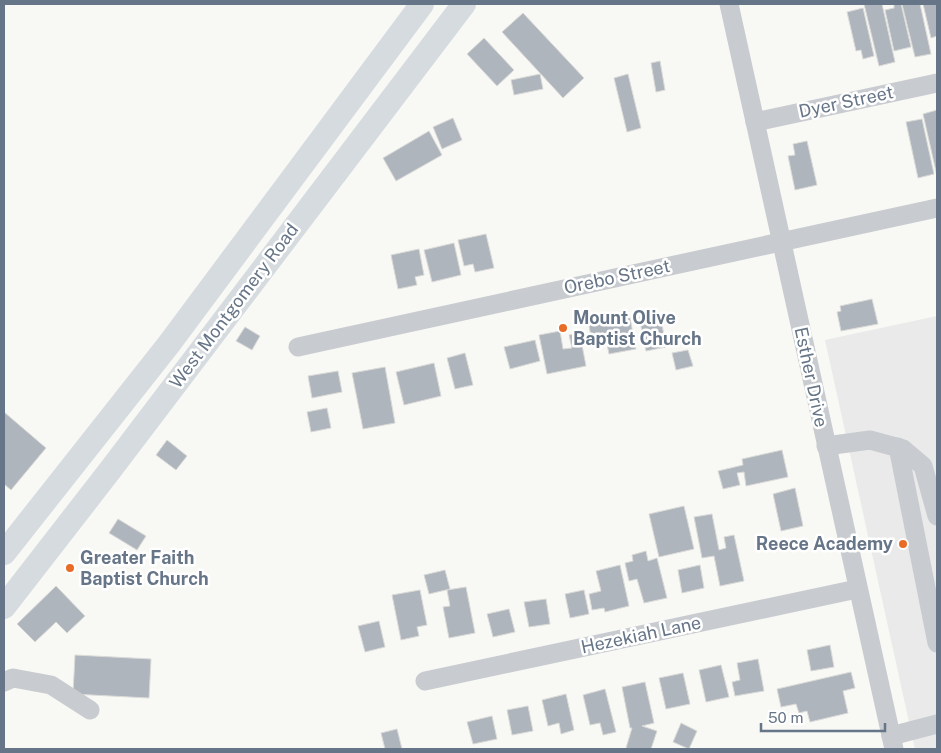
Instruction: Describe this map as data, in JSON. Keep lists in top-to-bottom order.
{
  "streets": {
    "main road": ["West Montgomery Road"],
    "street": [
      "Dyer Street",
      "Orebo Street",
      "Esther Drive",
      "Hezekiah Lane"
    ]
  },
  "crossings": [
    ["Dyer Street", "Esther Drive"],
    ["Orebo Street", "Esther Drive"],
    ["Esther Drive", "Hezekiah Lane"]
  ],
  "places": ["Mount Olive Baptist Church", "Reece Academy", "Greater Faith Baptist Church"],
  "scale_bar": "50 m"
}
